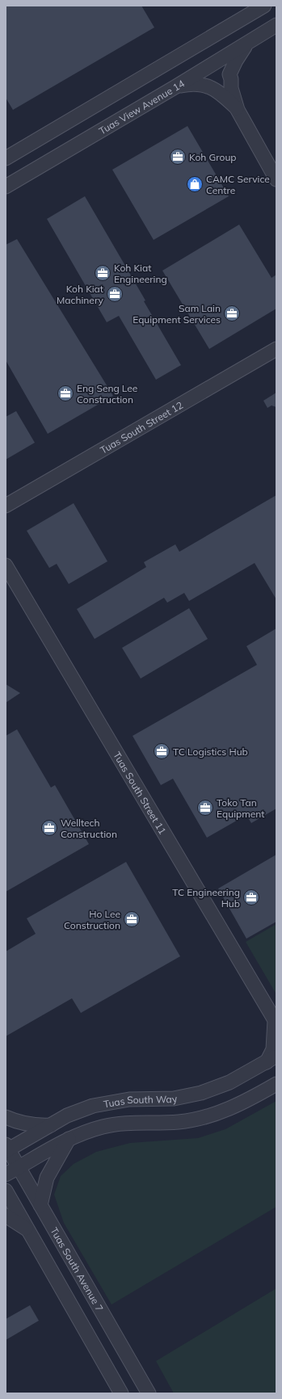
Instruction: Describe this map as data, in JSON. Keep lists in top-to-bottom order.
{
  "streets": {
    "street": [
      "Tuas View Avenue 14",
      "Tuas South Street 12",
      "Tuas South Street 11",
      "Tuas South Way",
      "Tuas South Avenue 7"
    ]
  },
  "crossings": [
    ["Tuas South Street 11", "Tuas South Way"],
    ["Tuas South Way", "Tuas South Avenue 7"]
  ],
  "places": {
    "office": [
      "Koh Group",
      "Koh Kiat Engineering",
      "Koh Kiat Machinery",
      "Sam Lain Equipment Services",
      "Eng Seng Lee Construction",
      "TC Logistics Hub",
      "Toko Tan Equipment",
      "Welltech Construction",
      "TC Engineering Hub",
      "Ho Lee Construction"
    ],
    "shop": ["CAMC Service Centre"]
  }
}
